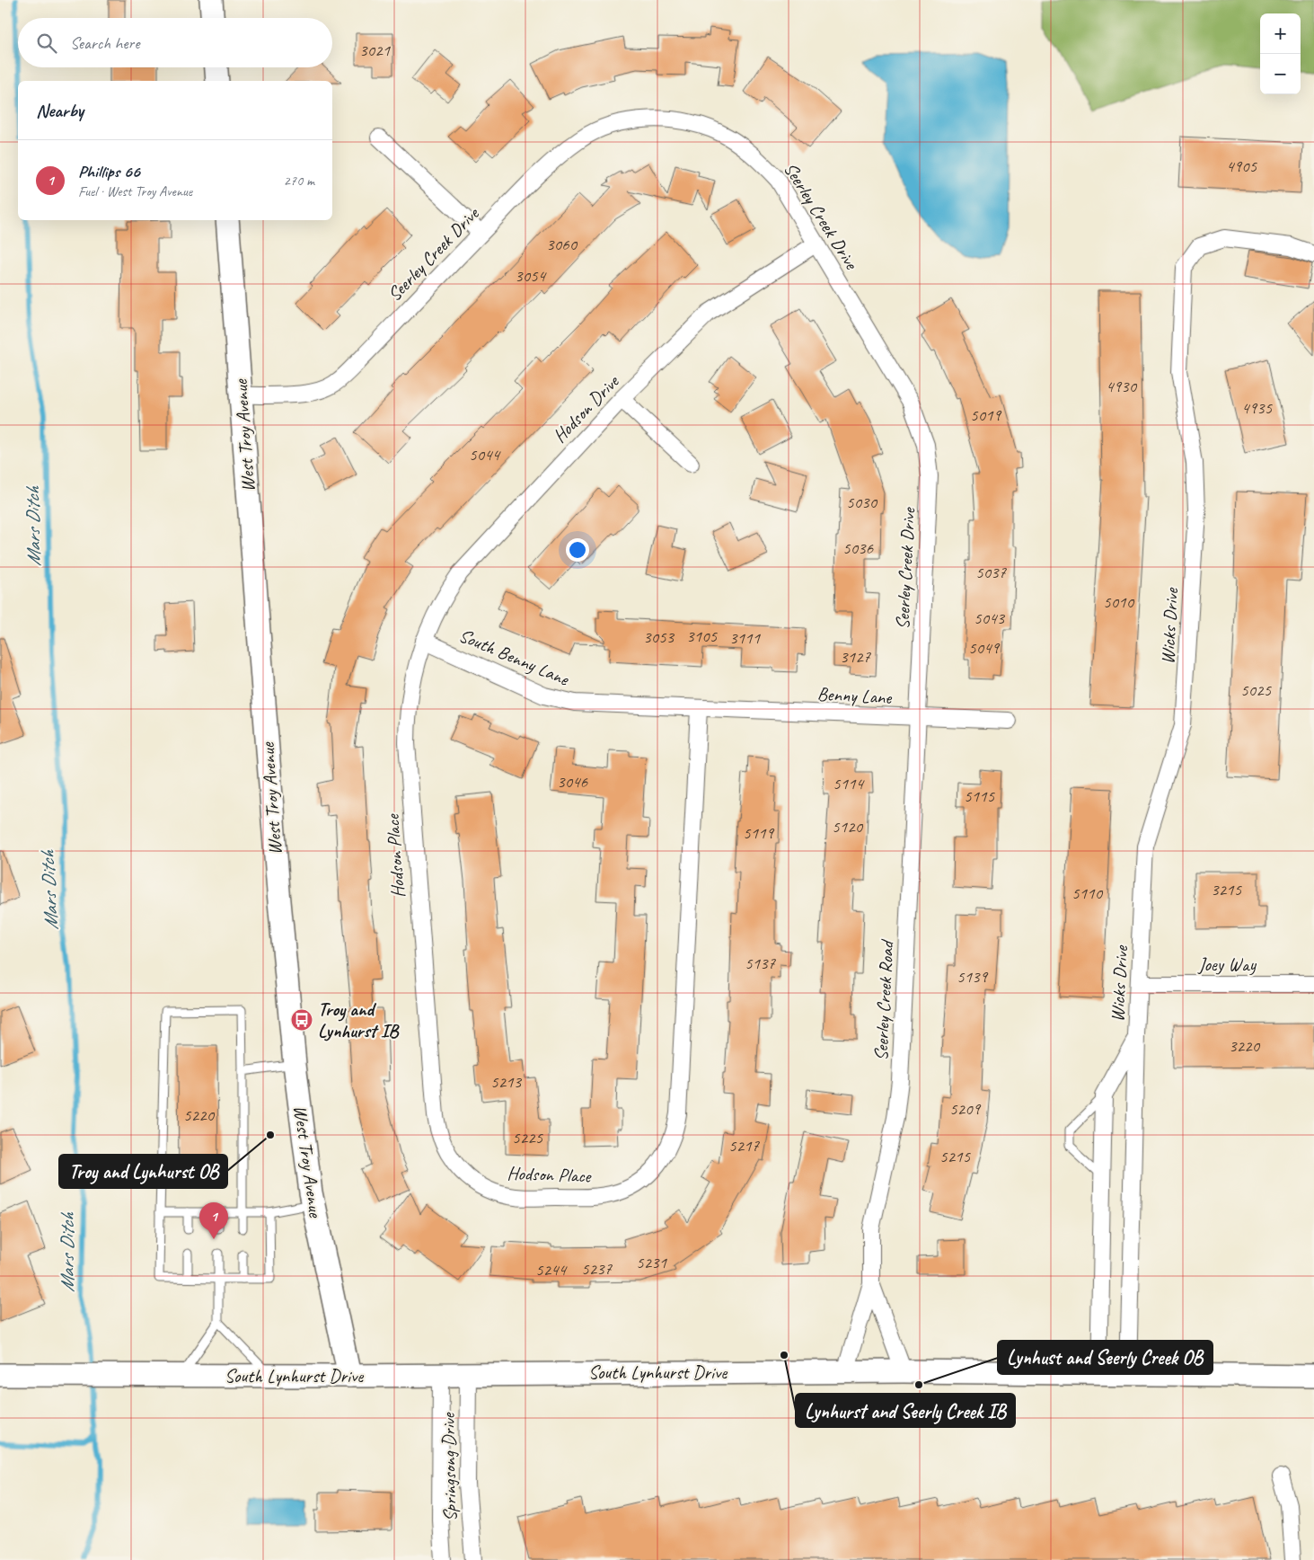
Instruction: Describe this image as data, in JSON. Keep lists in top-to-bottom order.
{
  "streets": {
    "main road": ["West Troy Avenue", "South Lynhurst Drive"],
    "street": [
      "Seerley Creek Drive",
      "Hodson Drive",
      "Wicks Drive",
      "South Benny Lane",
      "Benny Lane",
      "Hodson Place",
      "Joey Way",
      "Seerley Creek Road",
      "Springsong Drive"
    ]
  },
  "crossings": [
    ["Seerley Creek Drive", "Hodson Drive"],
    ["Seerley Creek Drive", "West Troy Avenue"],
    ["Seerley Creek Drive", "Benny Lane"],
    ["Seerley Creek Drive", "Seerley Creek Road"],
    ["Hodson Drive", "South Benny Lane"],
    ["Hodson Drive", "Hodson Place"],
    ["West Troy Avenue", "South Lynhurst Drive"],
    ["Wicks Drive", "Joey Way"],
    ["Wicks Drive", "South Lynhurst Drive"],
    ["South Benny Lane", "Benny Lane"],
    ["South Benny Lane", "Hodson Place"],
    ["Benny Lane", "Hodson Place"],
    ["Benny Lane", "Seerley Creek Road"],
    ["Seerley Creek Road", "South Lynhurst Drive"],
    ["South Lynhurst Drive", "Springsong Drive"]
  ],
  "water": ["Mars Ditch"],
  "places": {
    "bus stop": ["Troy and Lynhurst IB"],
    "other": ["Troy and Lynhurst OB", "Lynhurst and Seerly Creek IB", "Lynhust and Seerly Creek OB"]
  },
  "house_numbers": [
    "3021",
    "4905",
    "3060",
    "3054",
    "4930",
    "4935",
    "5019",
    "5044",
    "5030",
    "5036",
    "5037",
    "5010",
    "5043",
    "3105",
    "3053",
    "3111",
    "5049",
    "3127",
    "5025",
    "3046",
    "5114",
    "5115",
    "5120",
    "5119",
    "3215",
    "5110",
    "5137",
    "5139",
    "3220",
    "5213",
    "5209",
    "5220",
    "5225",
    "5217",
    "5215",
    "5231",
    "5237",
    "5244"
  ],
  "page": {
    "map_buttons": ["+", "−"],
    "search": "Search here",
    "heading": "Nearby",
    "list": [
      {
        "mark": "1",
        "name": "Phillips 66",
        "note": "Fuel · West Troy Avenue",
        "value": "270 m"
      }
    ],
    "pins": "1"
  }
}
